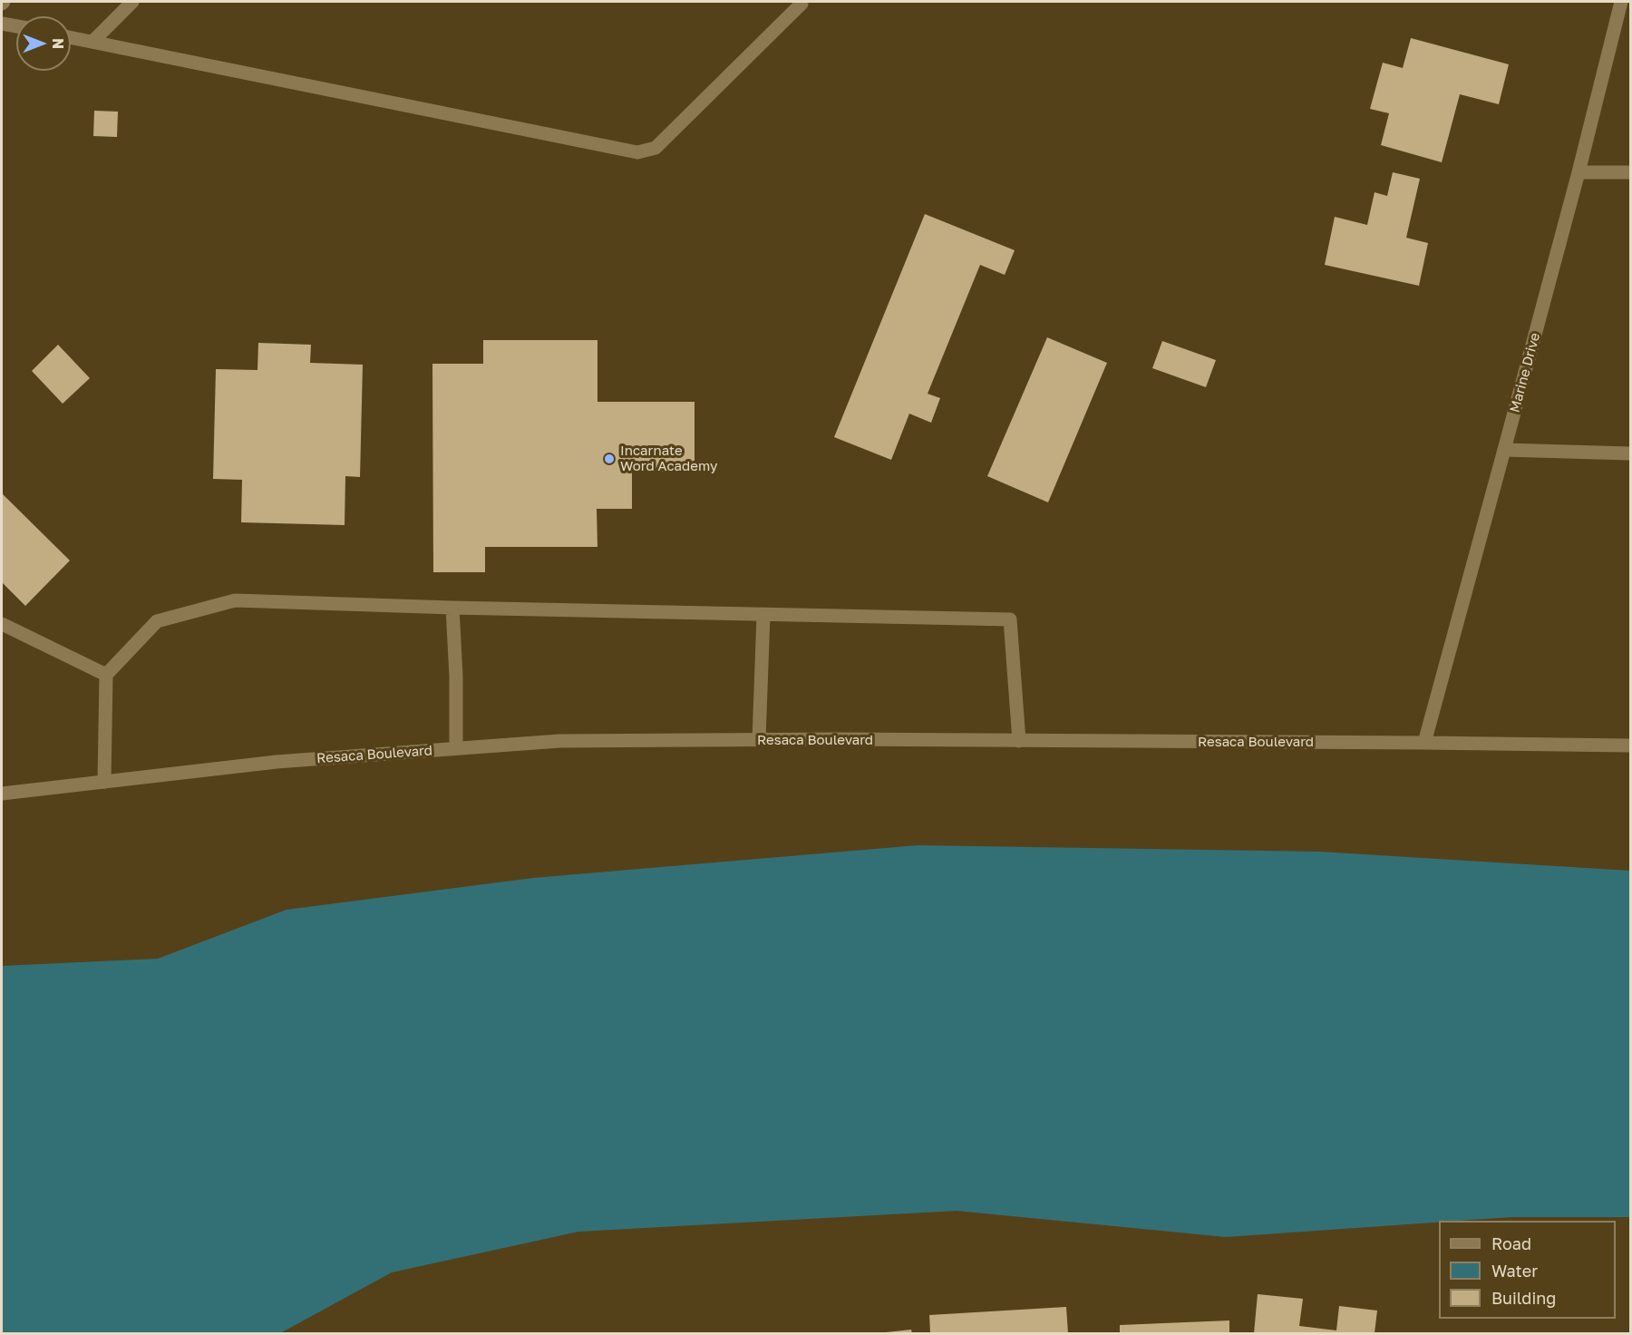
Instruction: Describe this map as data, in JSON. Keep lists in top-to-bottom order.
{
  "streets": {
    "street": ["Marine Drive", "Resaca Boulevard"]
  },
  "crossings": [
    ["Marine Drive", "Resaca Boulevard"]
  ],
  "places": ["Incarnate Word Academy"],
  "legend": ["Road", "Water", "Building"],
  "north": "right"
}
